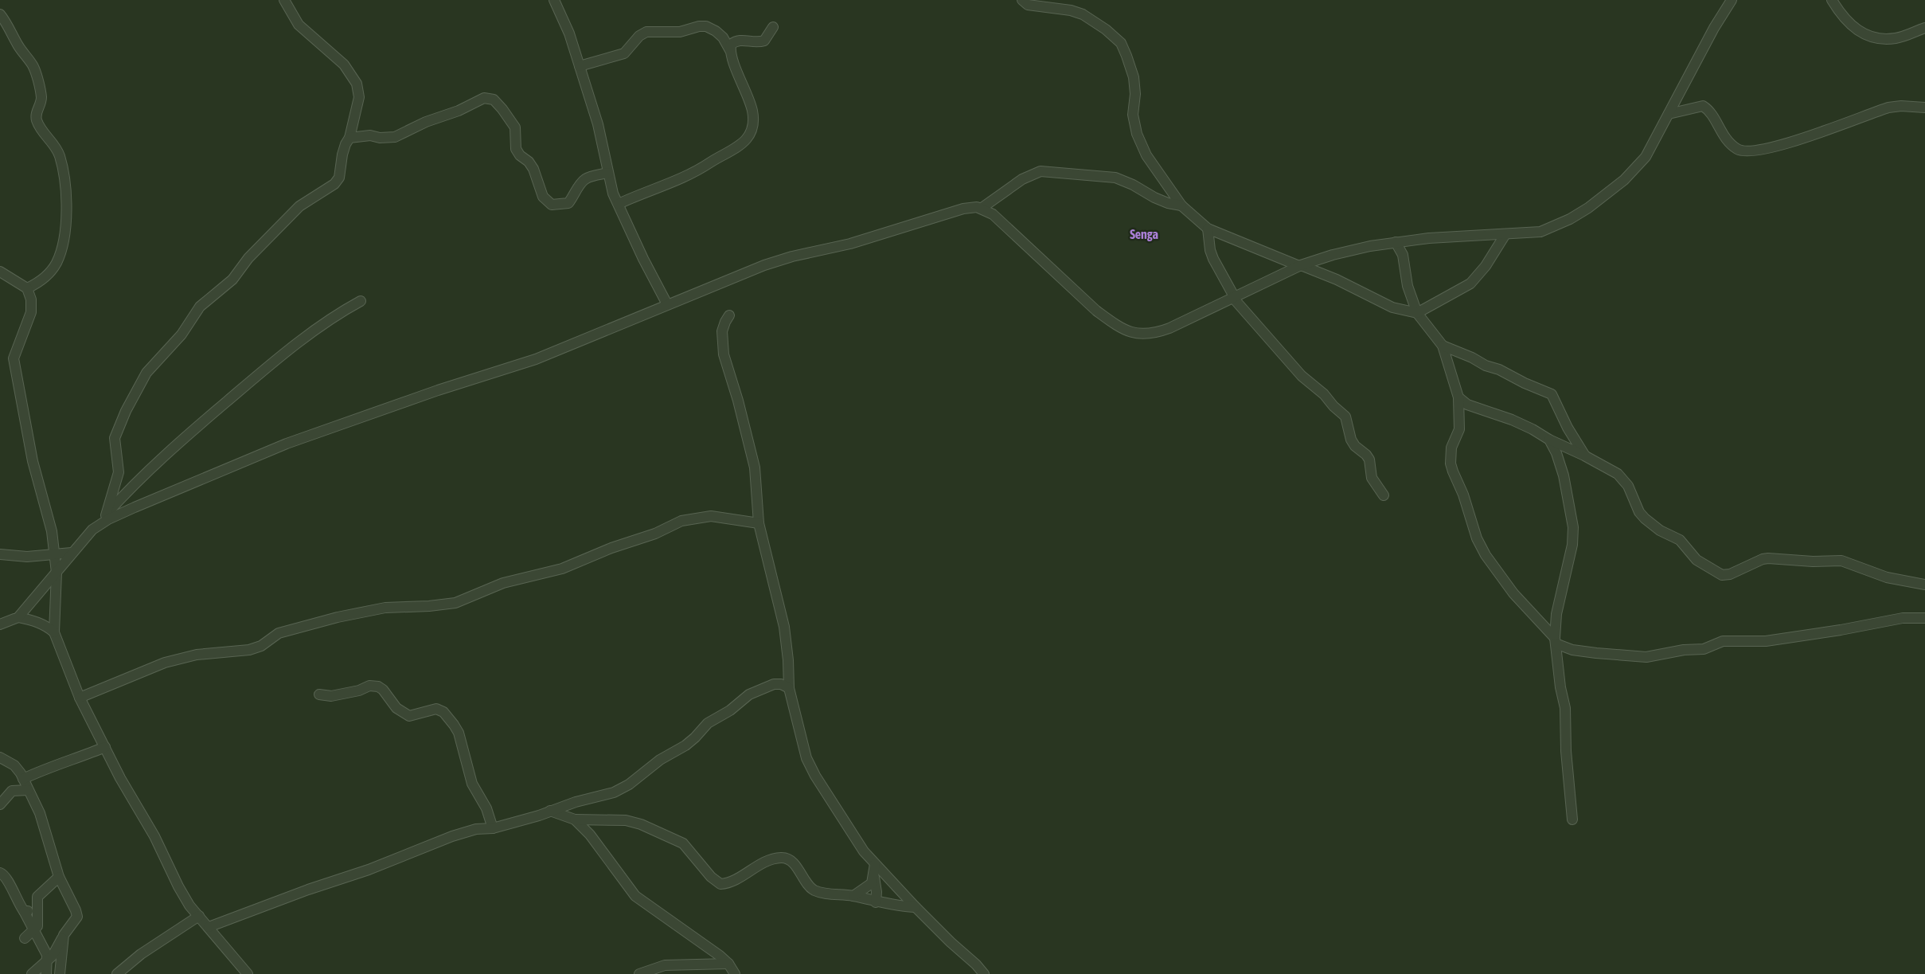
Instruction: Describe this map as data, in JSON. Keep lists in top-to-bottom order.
{
  "districts": ["Senga"]
}
